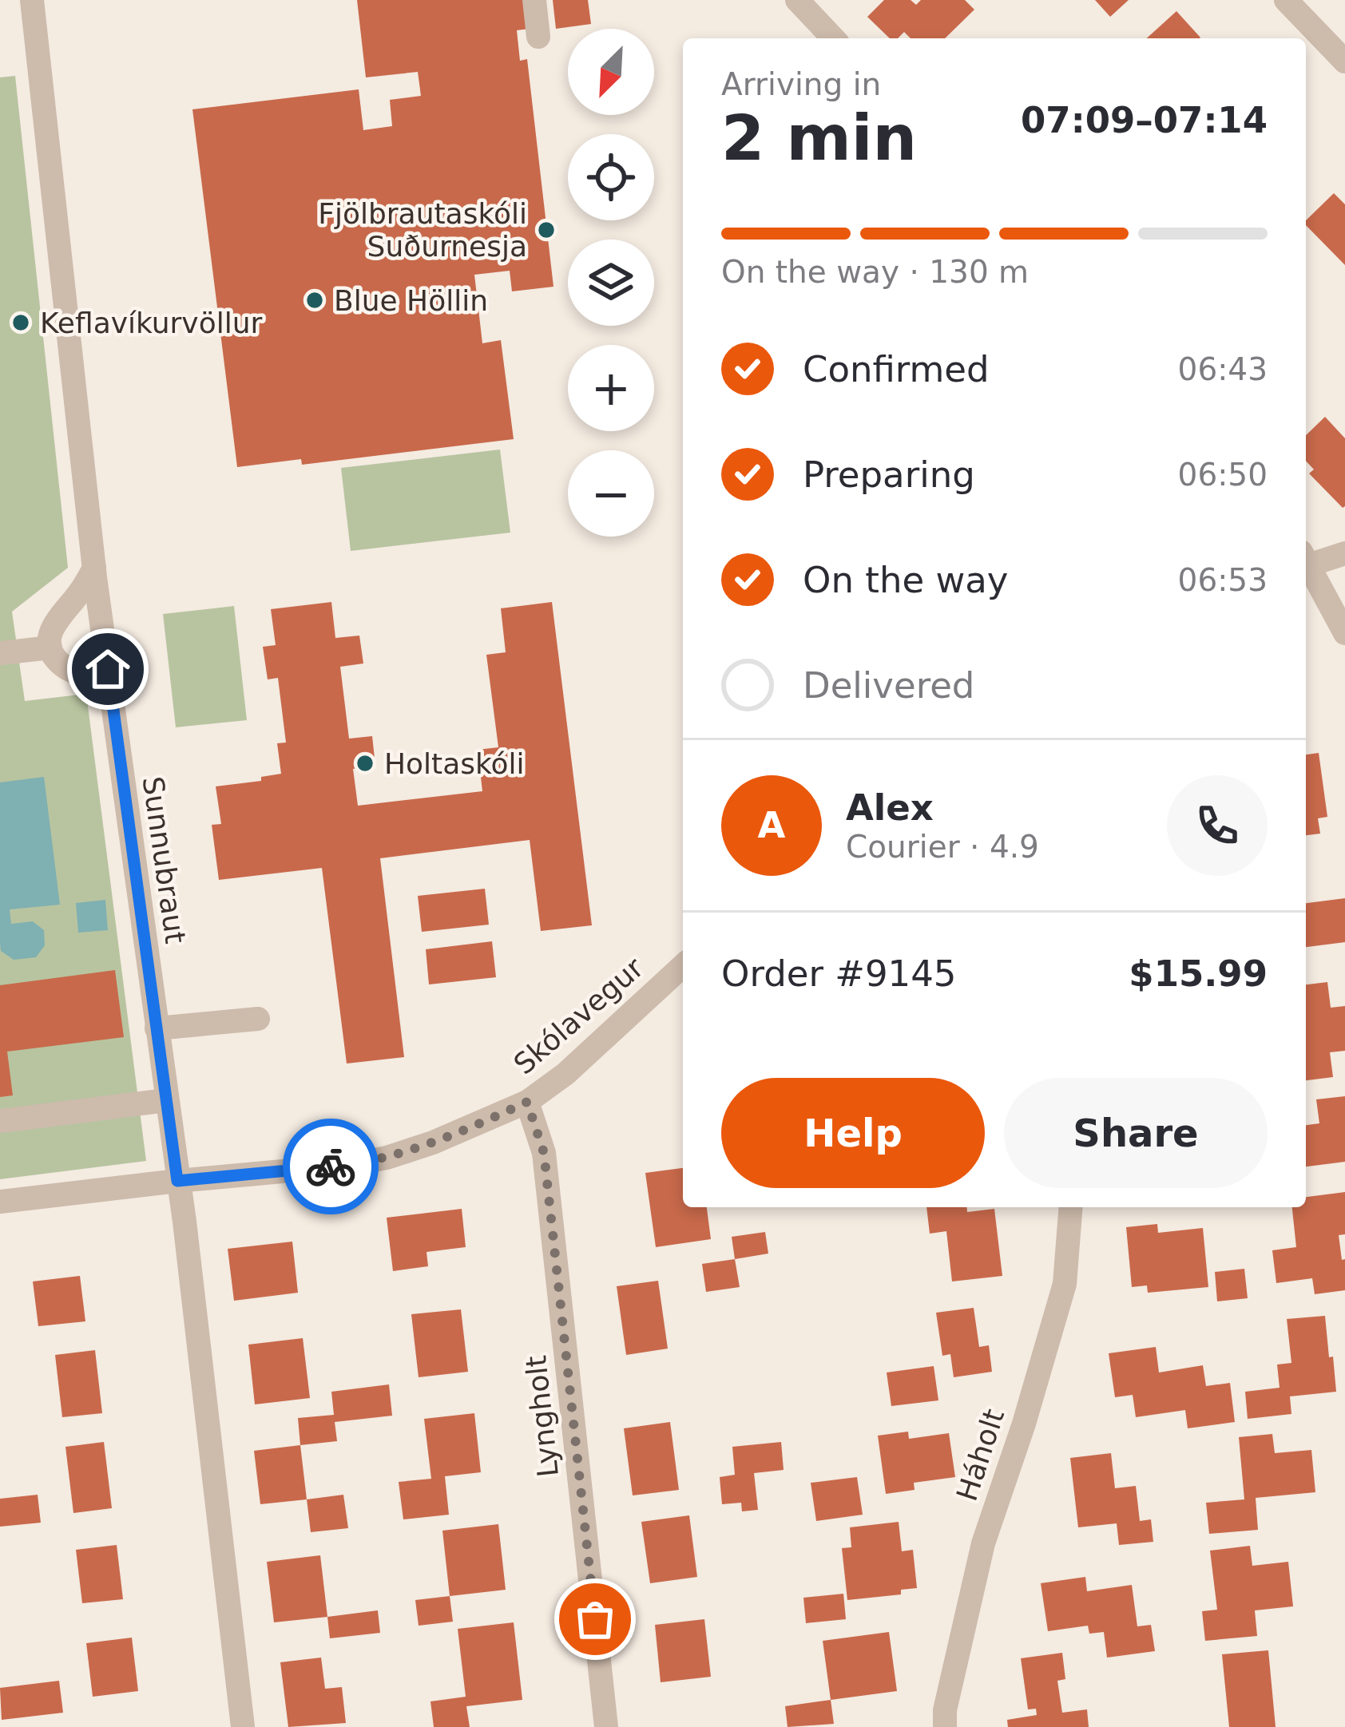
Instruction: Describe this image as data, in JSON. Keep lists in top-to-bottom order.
{
  "streets": {
    "street": [
      "Sunnubraut",
      "Skólavegur",
      "Lyngholt",
      "Háholt"
    ]
  },
  "crossings": [
    ["Sunnubraut", "Skólavegur"],
    ["Skólavegur", "Lyngholt"]
  ],
  "places": [
    "Fjölbrautaskóli Suðurnesja",
    "Blue Höllin",
    "Keflavíkurvöllur",
    "Holtaskóli"
  ],
  "north": "bottom left",
  "page": {
    "map_buttons": ["+", "−"],
    "heading": ["2 min", "Arriving in", "07:09–07:14"],
    "panel": [
      "Alex",
      "Courier · 4.9",
      "Order #9145",
      "$15.99"
    ],
    "bar": "On the way · 130 m",
    "list": [
      ["Confirmed", "06:43"],
      ["Preparing", "06:50"],
      ["On the way", "06:53"],
      "Delivered"
    ],
    "round": "A",
    "buttons": ["Help", "Share"]
  }
}
